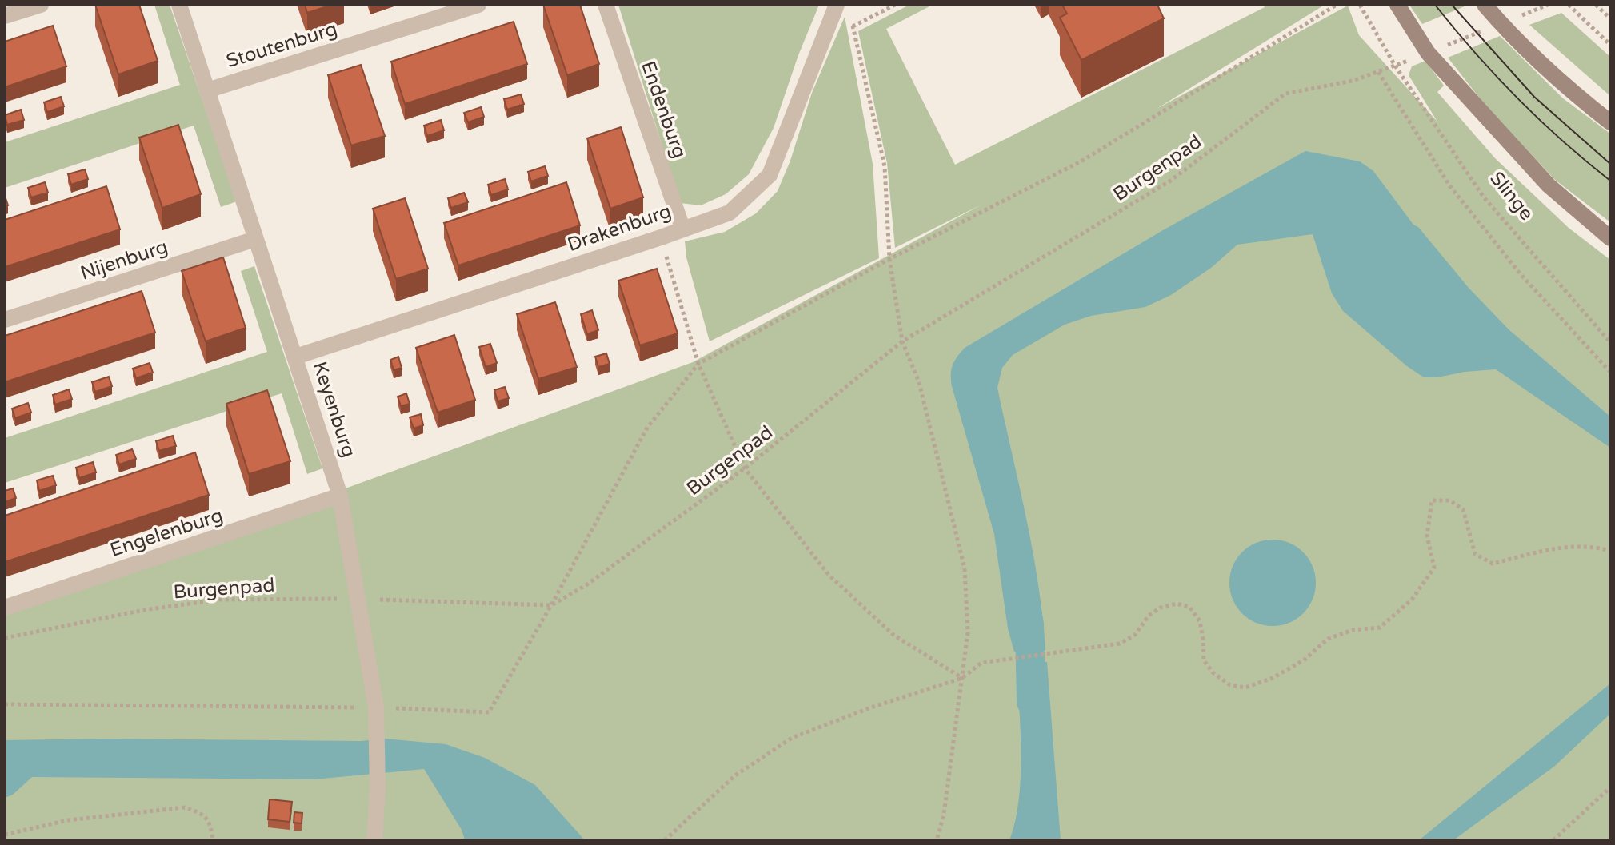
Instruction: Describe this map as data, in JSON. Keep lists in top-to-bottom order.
{
  "streets": {
    "main road": ["Slinge"],
    "street": [
      "Stoutenburg",
      "Endenburg",
      "Drakenburg",
      "Nijenburg",
      "Keyenburg",
      "Engelenburg"
    ],
    "path": ["Burgenpad"]
  },
  "crossings": [
    ["Stoutenburg", "Keyenburg"],
    ["Endenburg", "Drakenburg"],
    ["Burgenpad", "Slinge"],
    ["Burgenpad", "Keyenburg"],
    ["Drakenburg", "Keyenburg"],
    ["Nijenburg", "Keyenburg"],
    ["Keyenburg", "Engelenburg"]
  ]
}
